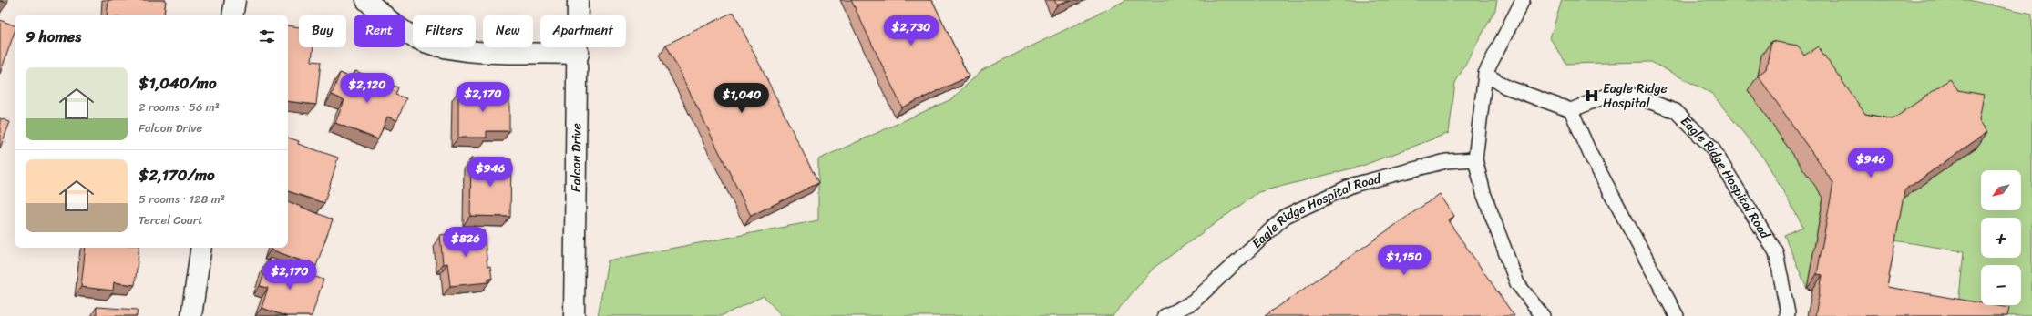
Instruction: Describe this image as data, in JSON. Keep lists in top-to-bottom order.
{
  "streets": {
    "street": ["Falcon Drive"],
    "lane": ["Eagle Ridge Hospital Road"]
  },
  "places": {
    "hospital": ["Eagle Ridge Hospital"]
  },
  "north": "bottom left",
  "page": {
    "chip": [
      "Buy",
      "Rent",
      "Filters",
      "New",
      "Apartment"
    ],
    "heading": "9 homes",
    "price": [
      "$2,730",
      "$2,120",
      "$2,170",
      "$1,040",
      "$946",
      "$946",
      "$826",
      "$1,150",
      "$2,170"
    ],
    "list": [
      {
        "name": "$1,040/mo",
        "note": "2 rooms · 56 m² · Falcon Drive"
      },
      {
        "name": "$2,170/mo",
        "note": "5 rooms · 128 m² · Tercel Court"
      }
    ],
    "map_buttons": ["+", "−"]
  }
}
